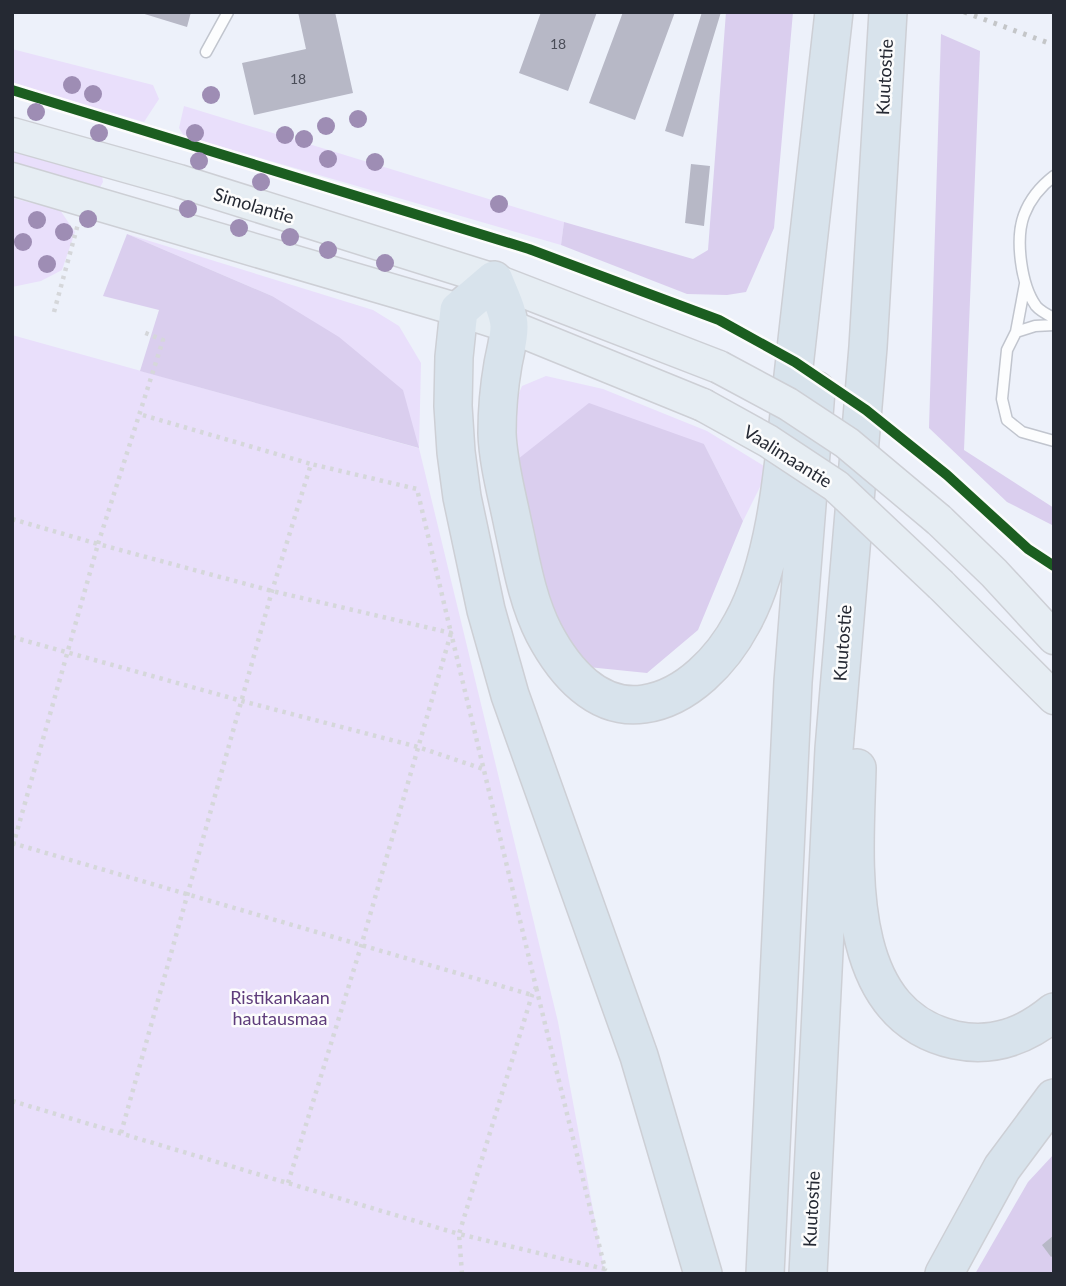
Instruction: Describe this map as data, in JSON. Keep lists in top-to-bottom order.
{
  "streets": {
    "highway": ["Kuutostie"],
    "main road": ["Simolantie", "Vaalimaantie"]
  },
  "parks": ["Ristikankaan hautausmaa"],
  "house_numbers": ["18", "18"]
}
